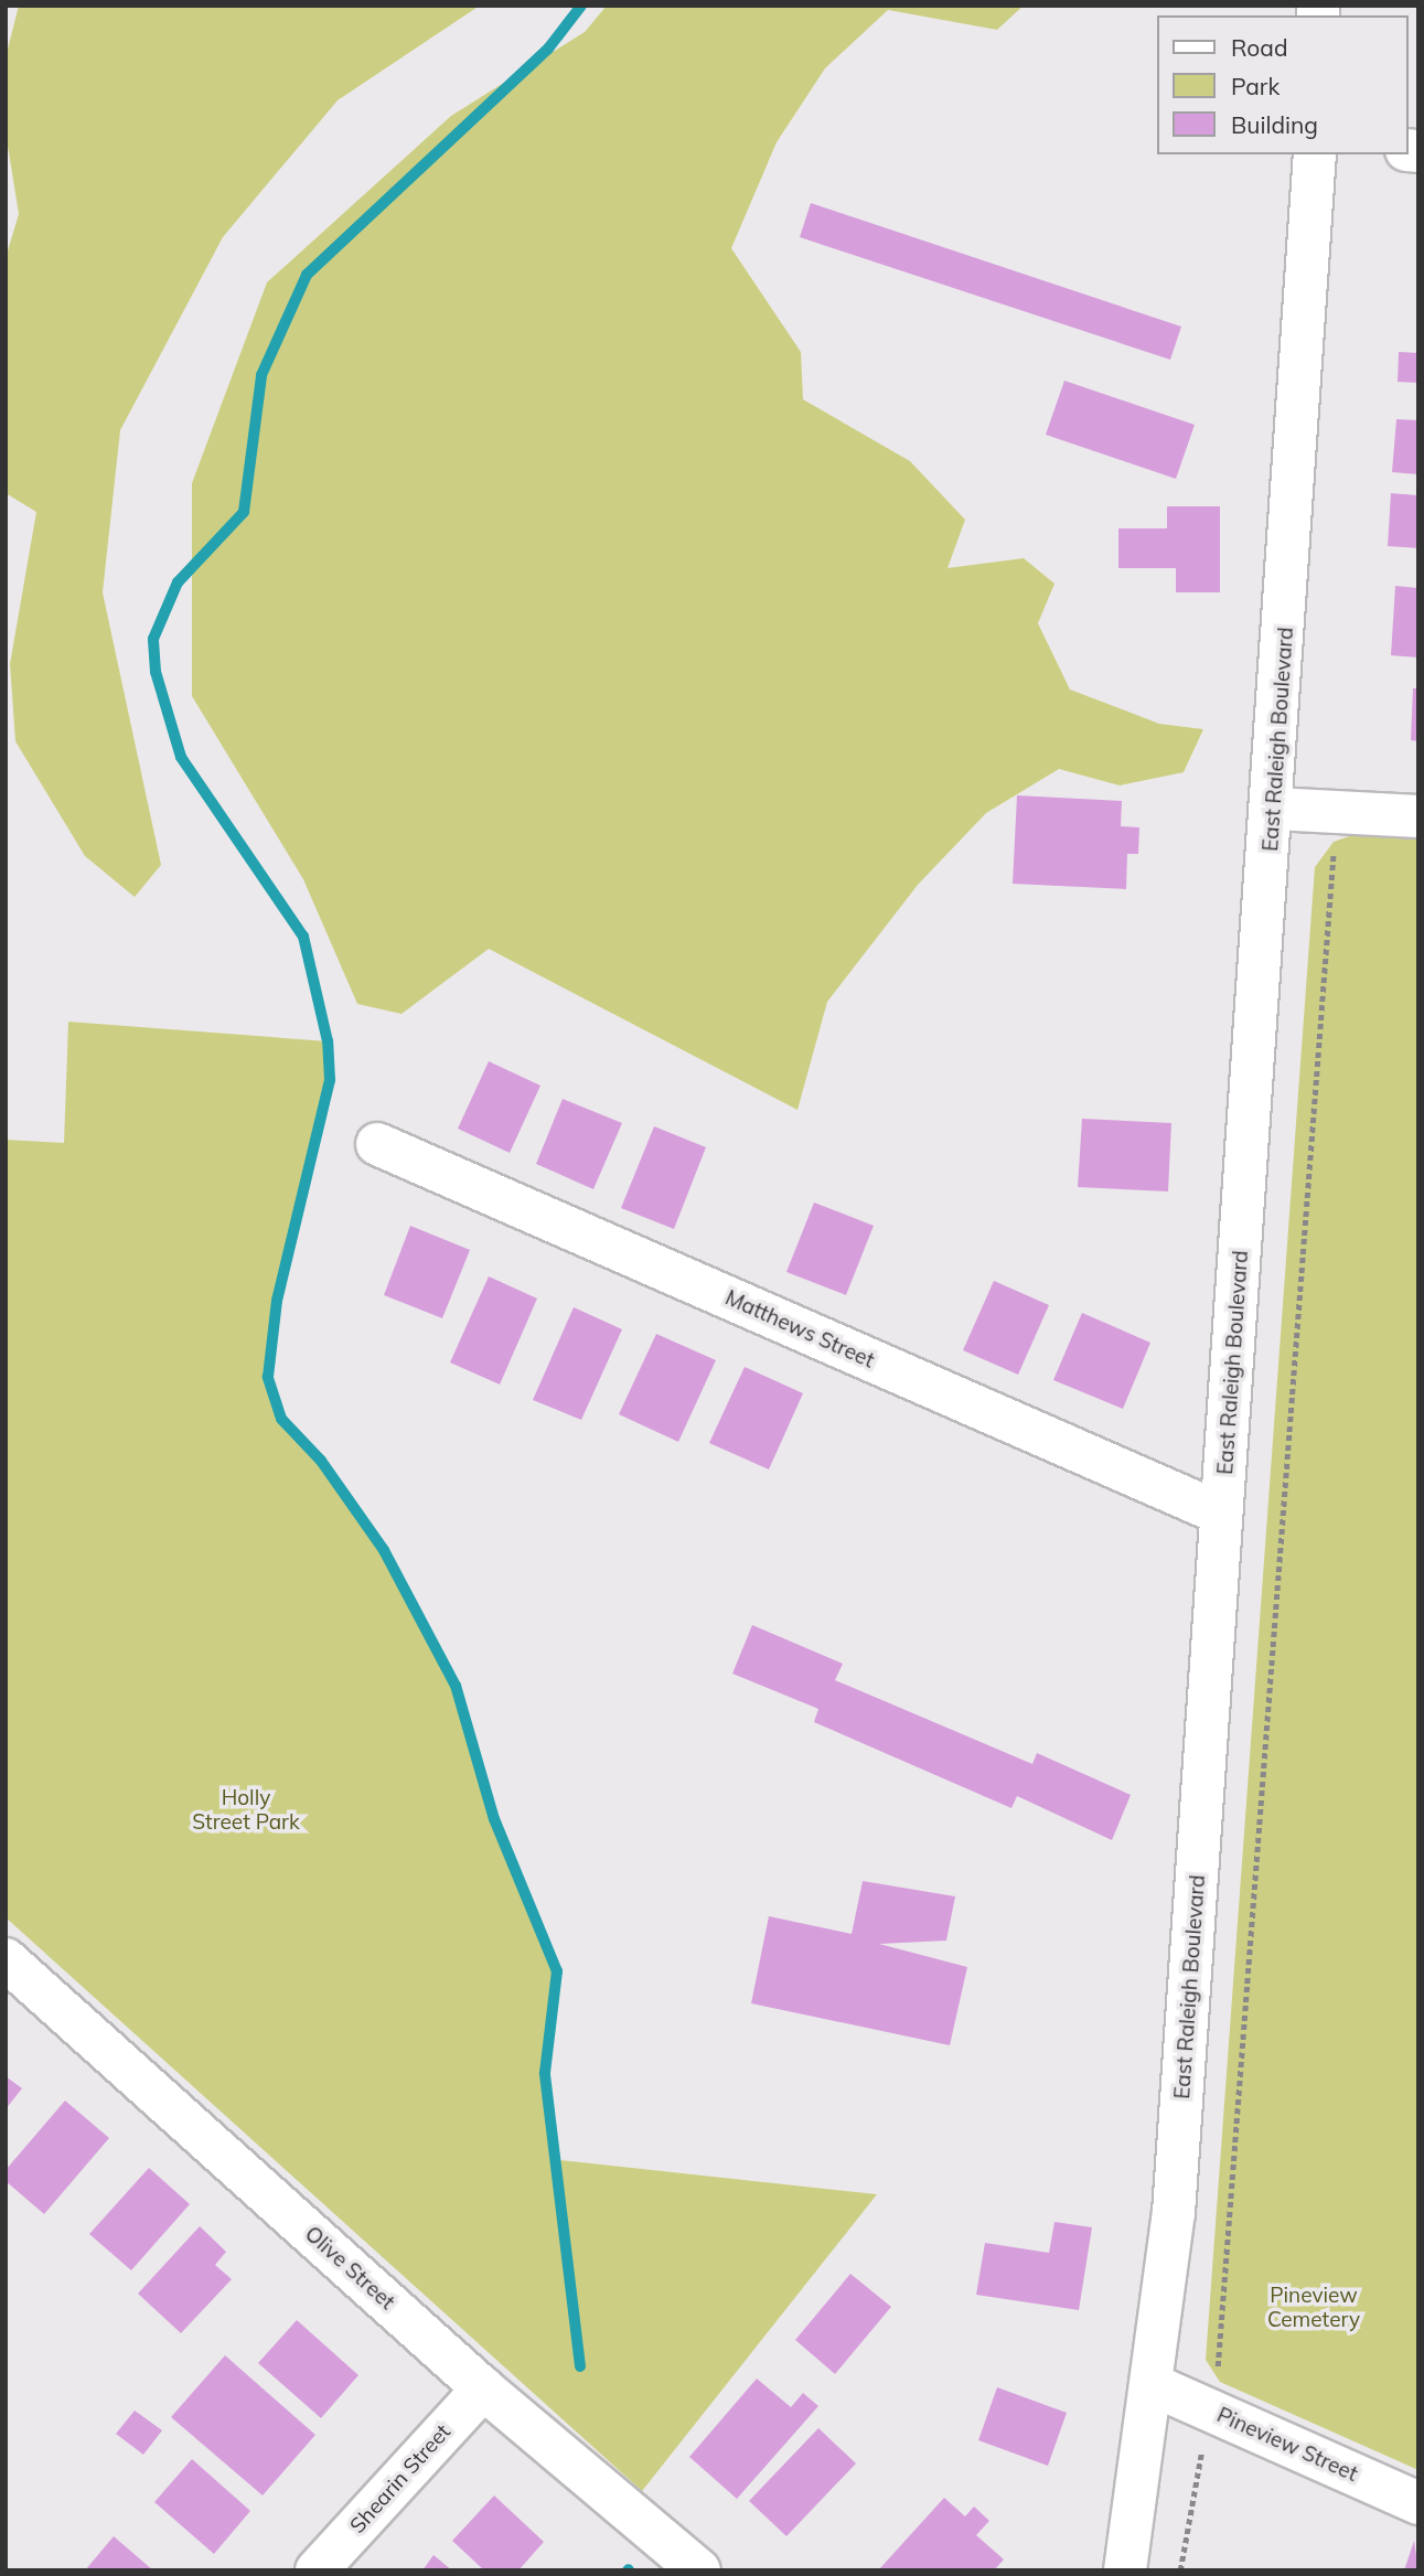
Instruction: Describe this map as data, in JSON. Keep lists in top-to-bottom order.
{
  "streets": {
    "street": [
      "East Raleigh Boulevard",
      "Matthews Street",
      "Olive Street",
      "Pineview Street",
      "Shearin Street"
    ]
  },
  "crossings": [
    ["East Raleigh Boulevard", "Matthews Street"],
    ["East Raleigh Boulevard", "Pineview Street"],
    ["Olive Street", "Shearin Street"]
  ],
  "parks": ["Holly Street Park", "Pineview Cemetery"],
  "legend": ["Road", "Park", "Building"]
}
